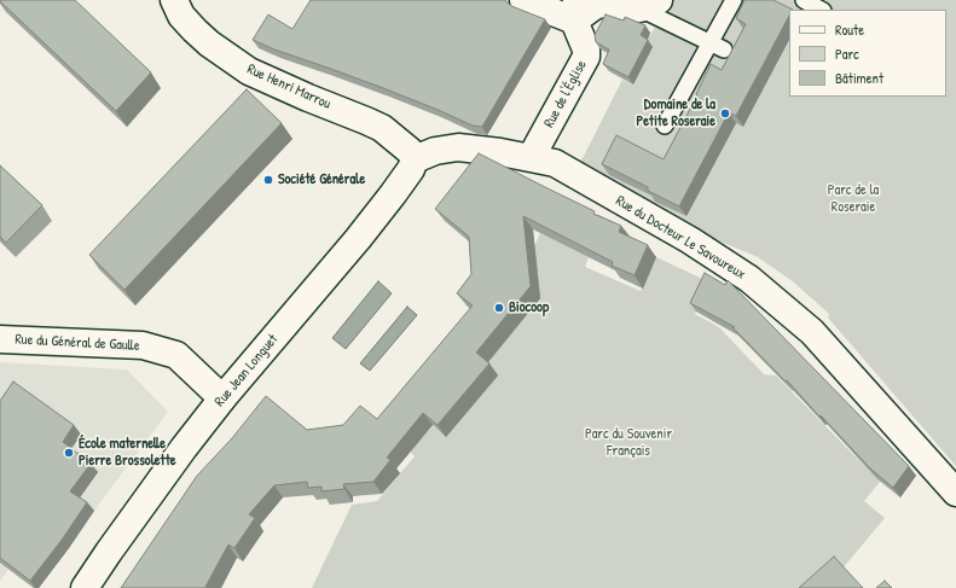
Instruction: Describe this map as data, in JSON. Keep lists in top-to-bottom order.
{
  "streets": {
    "street": [
      "Rue Henri Marrou",
      "Rue de l'Église",
      "Rue du Docteur Le Savoureux",
      "Rue du Général de Gaulle",
      "Rue Jean Longuet"
    ]
  },
  "crossings": [
    ["Rue Henri Marrou", "Rue du Docteur Le Savoureux"],
    ["Rue Henri Marrou", "Rue Jean Longuet"],
    ["Rue de l'Église", "Rue du Docteur Le Savoureux"],
    ["Rue du Docteur Le Savoureux", "Rue Jean Longuet"],
    ["Rue du Général de Gaulle", "Rue Jean Longuet"]
  ],
  "parks": ["Parc de la Roseraie", "Parc du Souvenir Français"],
  "places": [
    "Domaine de la Petite Roseraie",
    "Société Générale",
    "Biocoop",
    "École maternelle Pierre Brossolette"
  ],
  "legend": ["Route", "Parc", "Bâtiment"]
}
